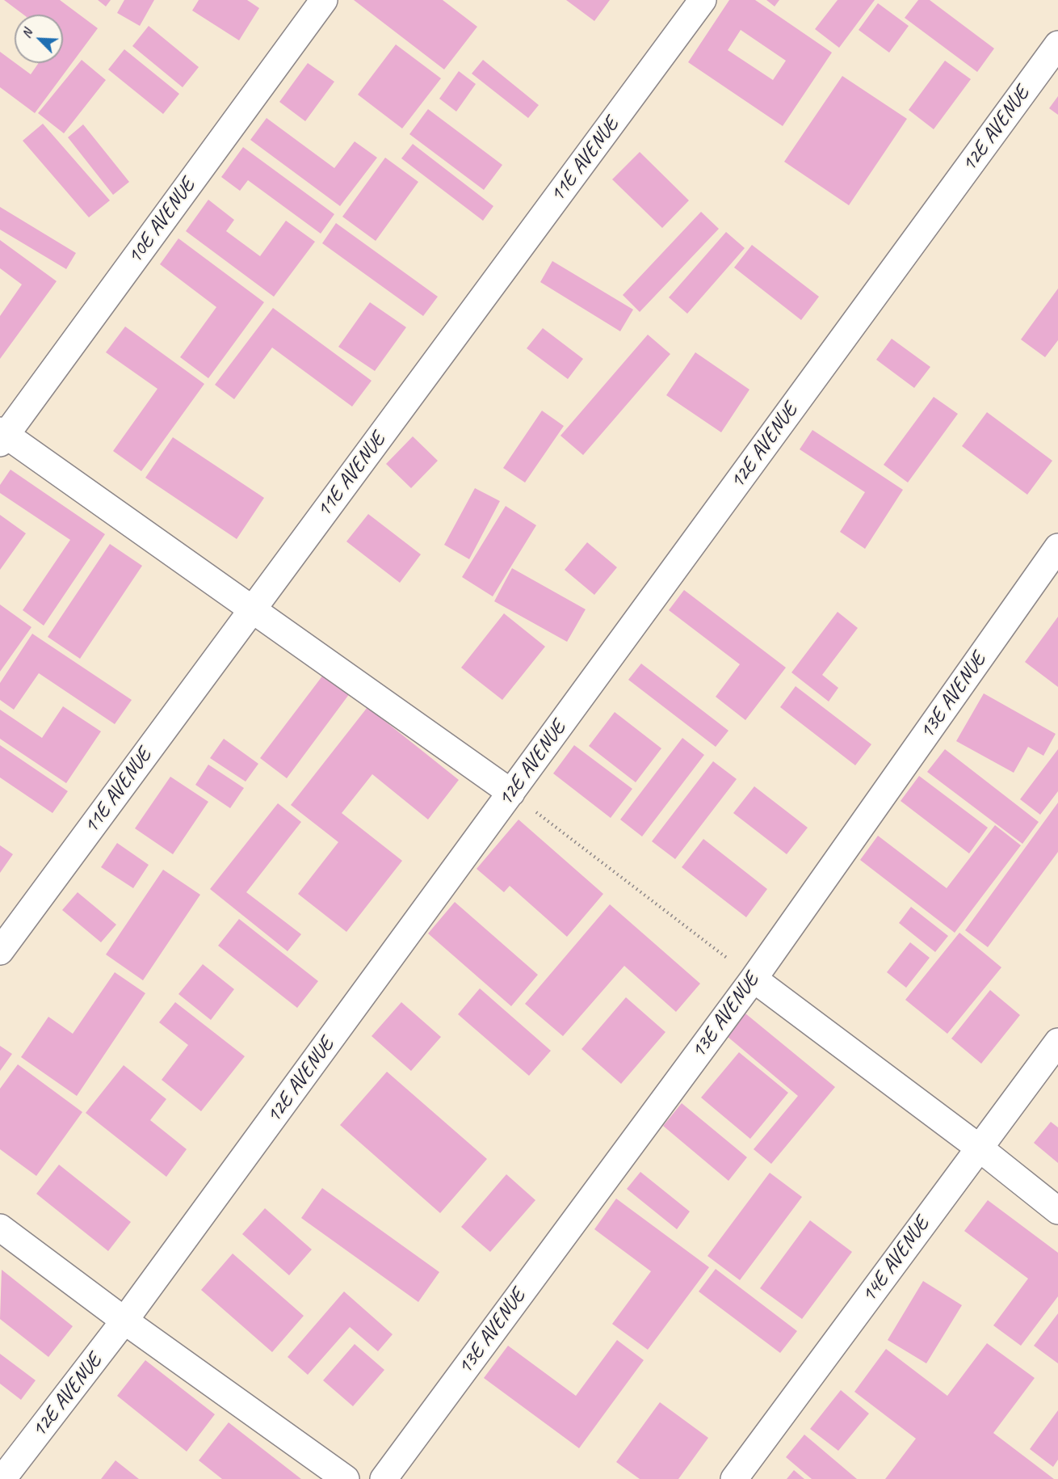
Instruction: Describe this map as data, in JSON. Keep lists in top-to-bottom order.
{
  "streets": {
    "street": [
      "12E AVENUE",
      "11E AVENUE",
      "10E AVENUE",
      "13E AVENUE",
      "14E AVENUE"
    ]
  },
  "north": "top left"
}
